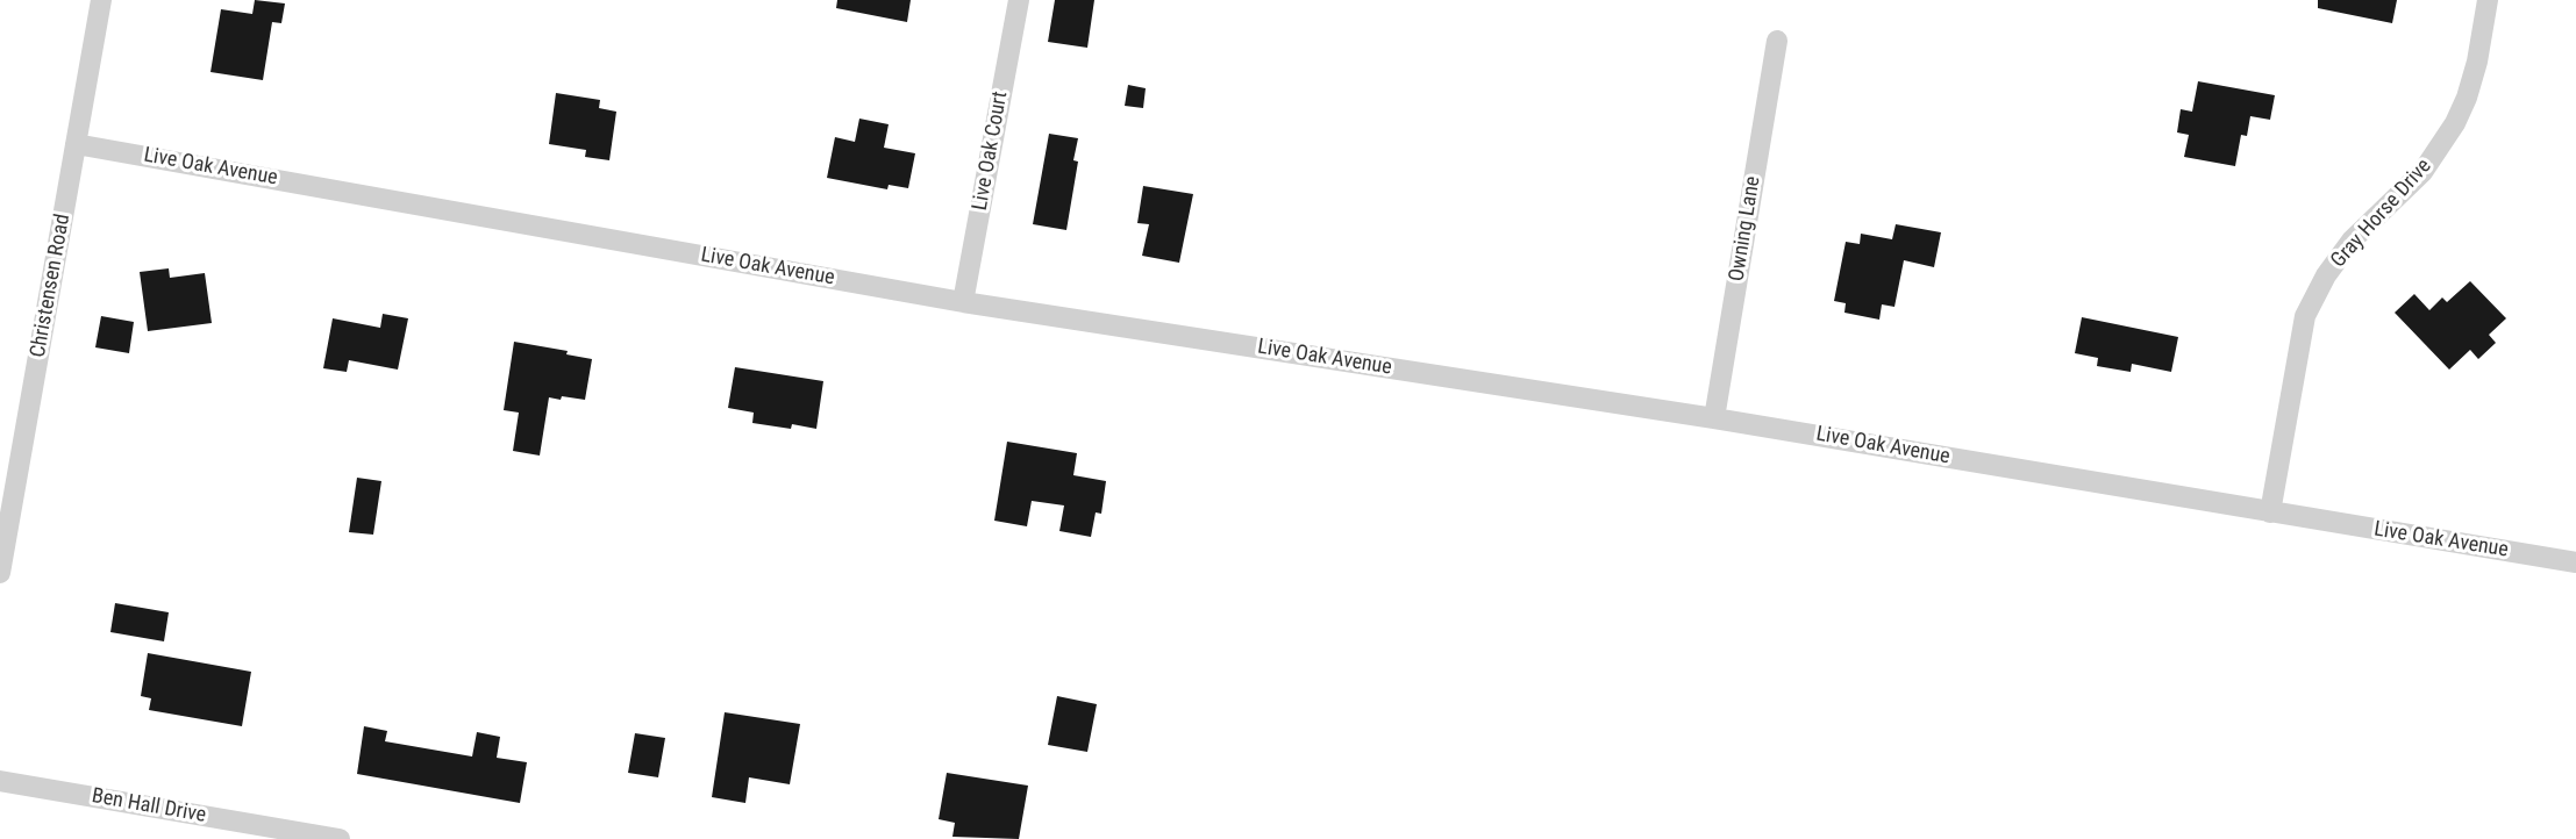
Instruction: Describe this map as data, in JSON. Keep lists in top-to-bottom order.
{
  "streets": {
    "street": [
      "Live Oak Court",
      "Live Oak Avenue",
      "Gray Horse Drive",
      "Owning Lane",
      "Christensen Road",
      "Ben Hall Drive"
    ]
  },
  "crossings": [
    ["Live Oak Court", "Live Oak Avenue"],
    ["Live Oak Avenue", "Gray Horse Drive"],
    ["Live Oak Avenue", "Owning Lane"],
    ["Live Oak Avenue", "Christensen Road"]
  ]
}
